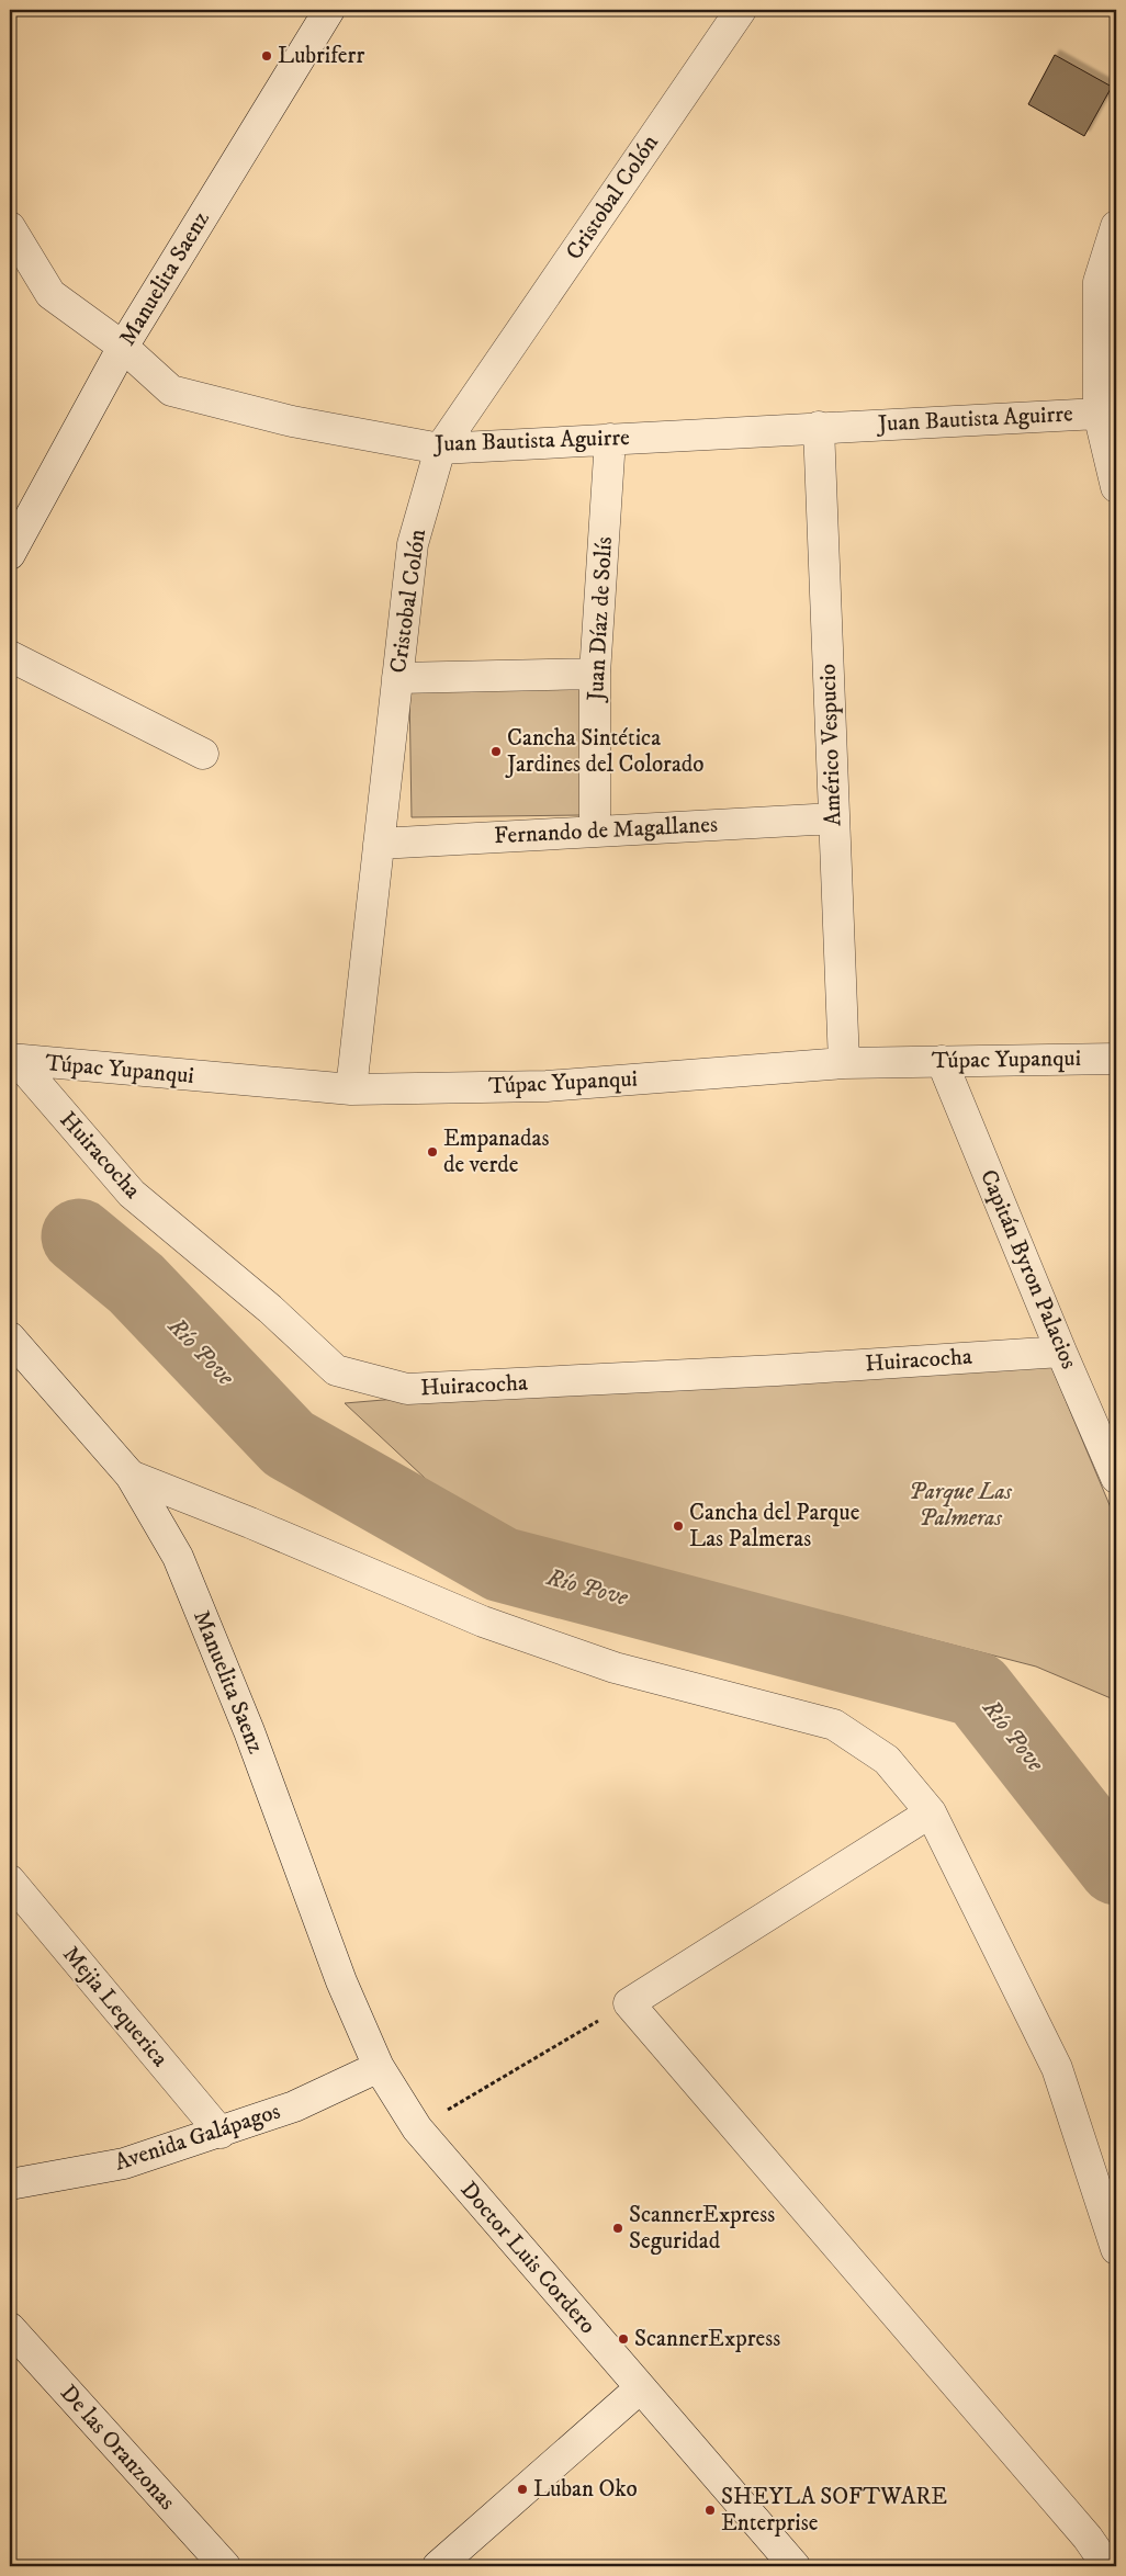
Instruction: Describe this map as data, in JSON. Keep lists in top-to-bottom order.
{
  "streets": {
    "street": [
      "Cristobal Colón",
      "Manuelita Saenz",
      "Juan Bautista Aguirre",
      "Juan Díaz de Solís",
      "Américo Vespucio",
      "Fernando de Magallanes",
      "Túpac Yupanqui",
      "Huiracocha",
      "Capitán Byron Palacios",
      "Mejia Lequerica",
      "Avenida Galápagos",
      "Doctor Luis Cordero",
      "De las Oranzonas"
    ]
  },
  "crossings": [
    ["Cristobal Colón", "Juan Bautista Aguirre"],
    ["Cristobal Colón", "Fernando de Magallanes"],
    ["Cristobal Colón", "Túpac Yupanqui"],
    ["Manuelita Saenz", "Juan Bautista Aguirre"],
    ["Manuelita Saenz", "Avenida Galápagos"],
    ["Manuelita Saenz", "Doctor Luis Cordero"],
    ["Juan Bautista Aguirre", "Juan Díaz de Solís"],
    ["Juan Bautista Aguirre", "Américo Vespucio"],
    ["Juan Díaz de Solís", "Fernando de Magallanes"],
    ["Américo Vespucio", "Fernando de Magallanes"],
    ["Américo Vespucio", "Túpac Yupanqui"],
    ["Túpac Yupanqui", "Huiracocha"],
    ["Túpac Yupanqui", "Capitán Byron Palacios"],
    ["Huiracocha", "Capitán Byron Palacios"],
    ["Mejia Lequerica", "Avenida Galápagos"],
    ["Avenida Galápagos", "Doctor Luis Cordero"]
  ],
  "water": ["Río Pove"],
  "parks": ["Parque Las Palmeras"],
  "places": [
    "Lubriferr",
    "Cancha Sintética Jardines del Colorado",
    "Empanadas de verde",
    "Cancha del Parque Las Palmeras",
    "ScannerExpress Seguridad",
    "ScannerExpress",
    "Luban Oko",
    "SHEYLA SOFTWARE Enterprise"
  ]
}
